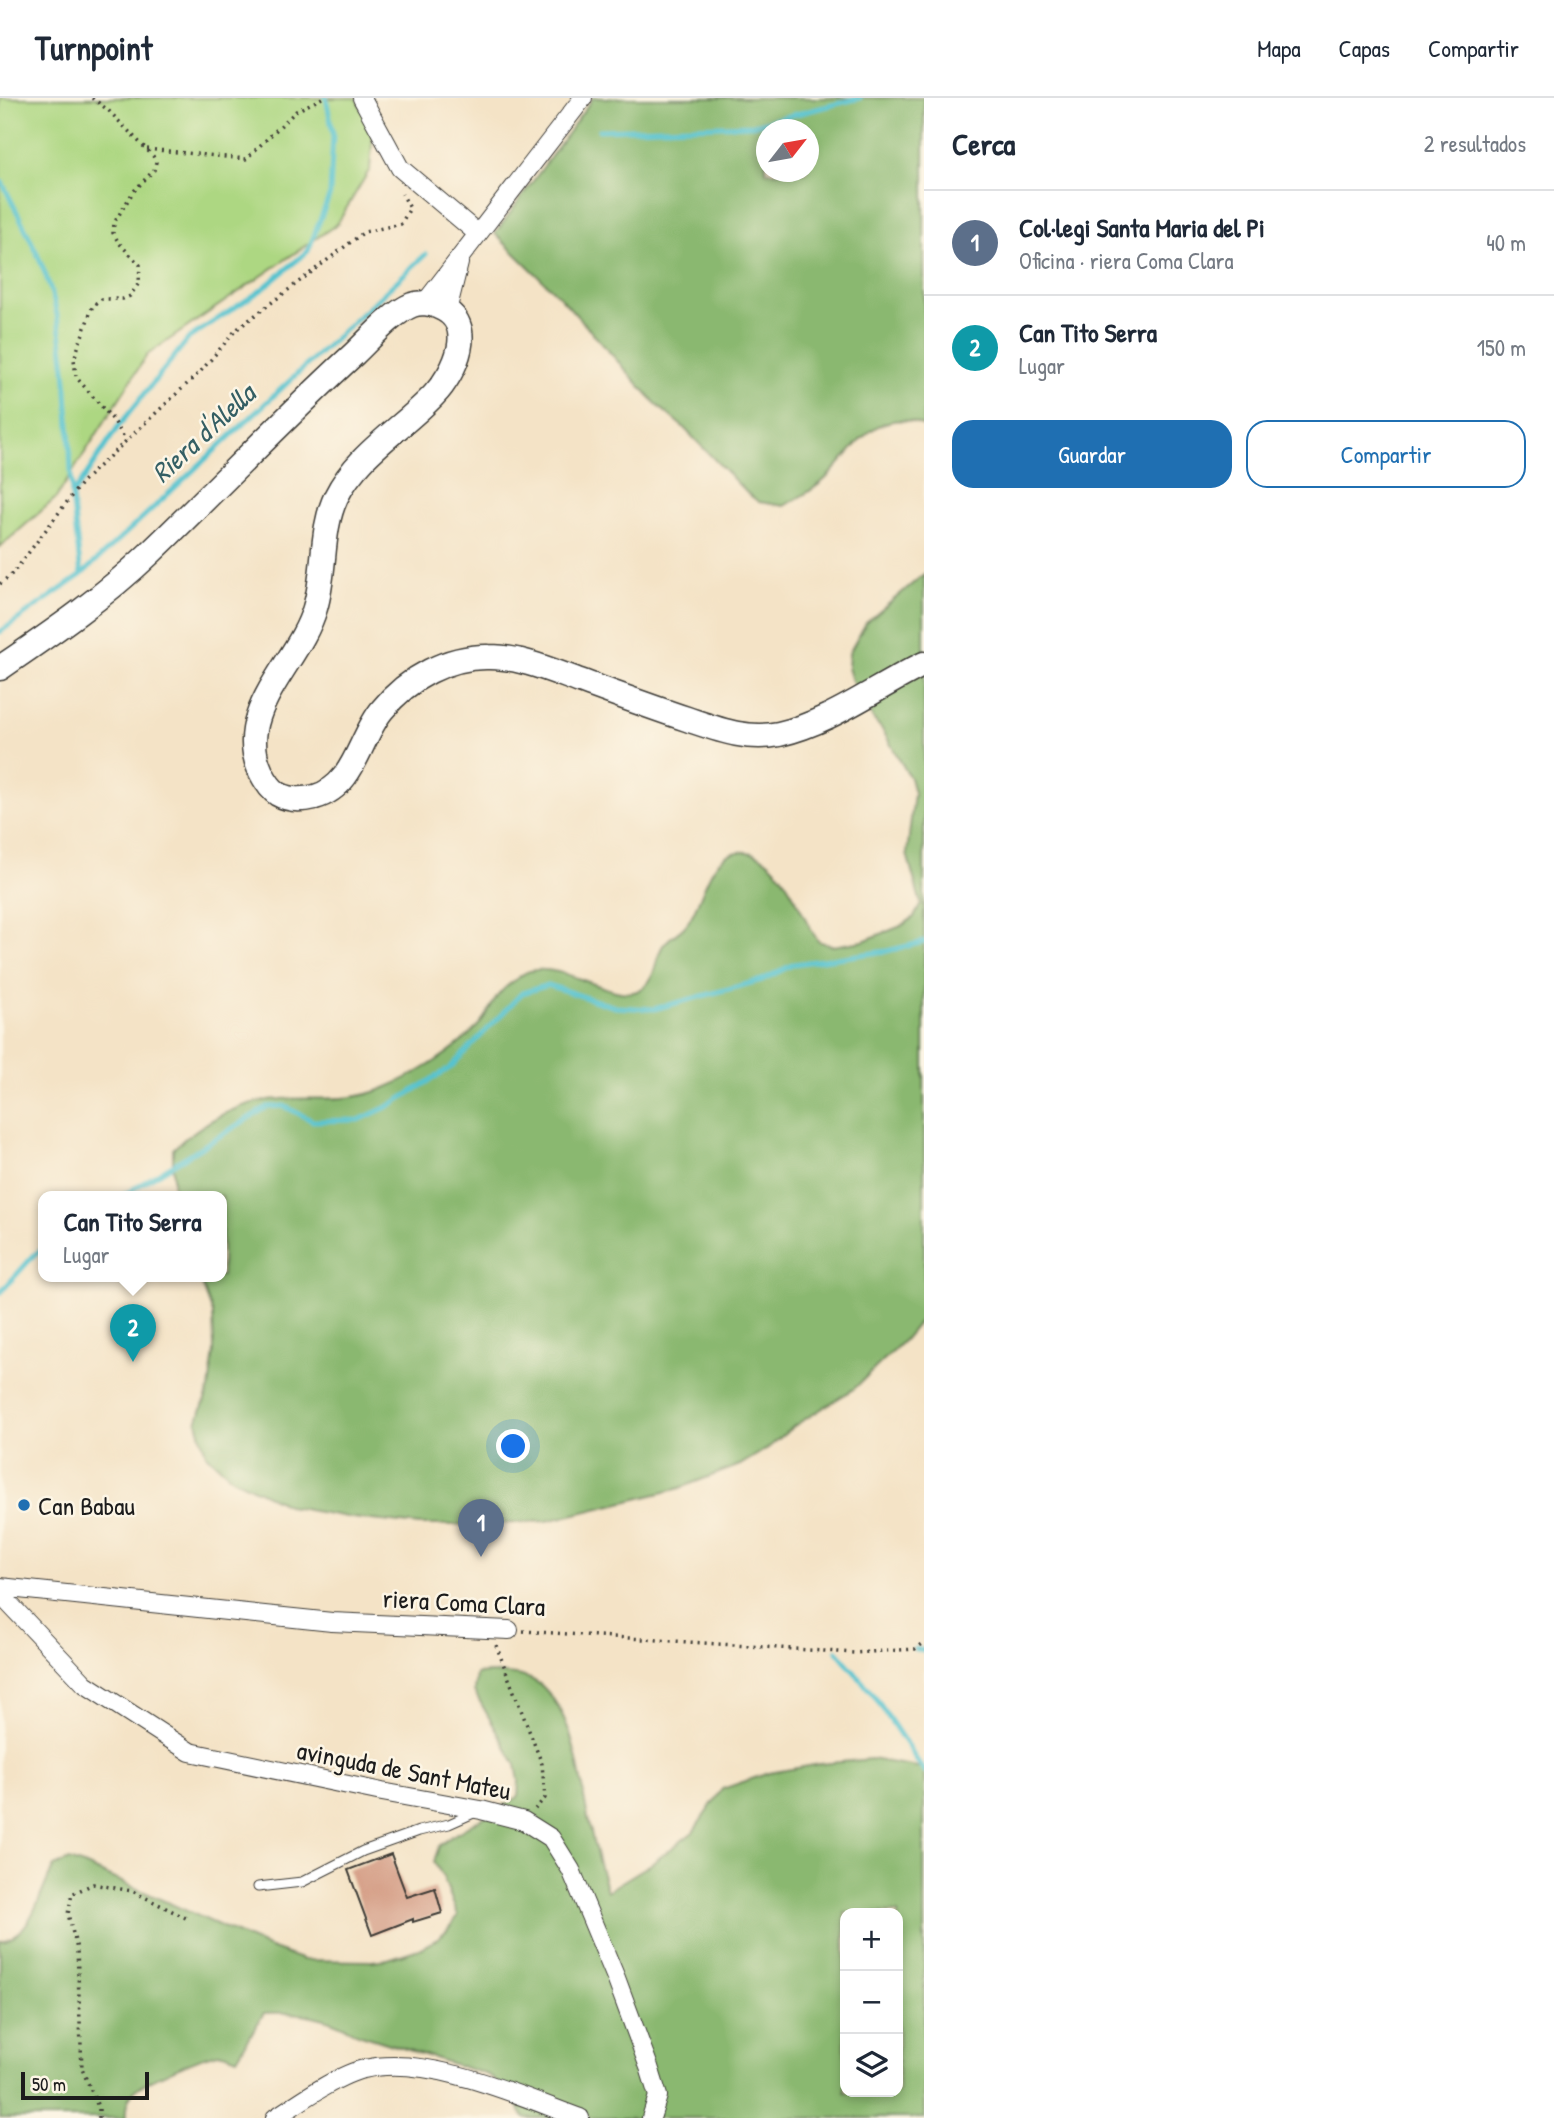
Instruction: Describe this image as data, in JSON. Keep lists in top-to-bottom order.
{
  "streets": {
    "street": ["riera Coma Clara", "avinguda de Sant Mateu"]
  },
  "water": ["Riera d'Alella"],
  "places": ["Can Babau"],
  "scale_bar": "50 m",
  "north": "top right",
  "page": {
    "header": "Turnpoint",
    "nav": ["Mapa", "Capas", "Compartir"],
    "heading": ["Cerca", "2 resultados"],
    "list": [
      {
        "mark": "1",
        "name": "Col·legi Santa Maria del Pi",
        "note": "Oficina · riera Coma Clara",
        "value": "40 m"
      },
      {
        "mark": "2",
        "name": "Can Tito Serra",
        "note": "Lugar",
        "value": "150 m"
      }
    ],
    "buttons": ["Guardar", "Compartir"],
    "popup": ["Can Tito Serra", "Lugar"],
    "pins": ["2", "1"],
    "map_buttons": ["+", "−"],
    "scale": "50 m"
  }
}
